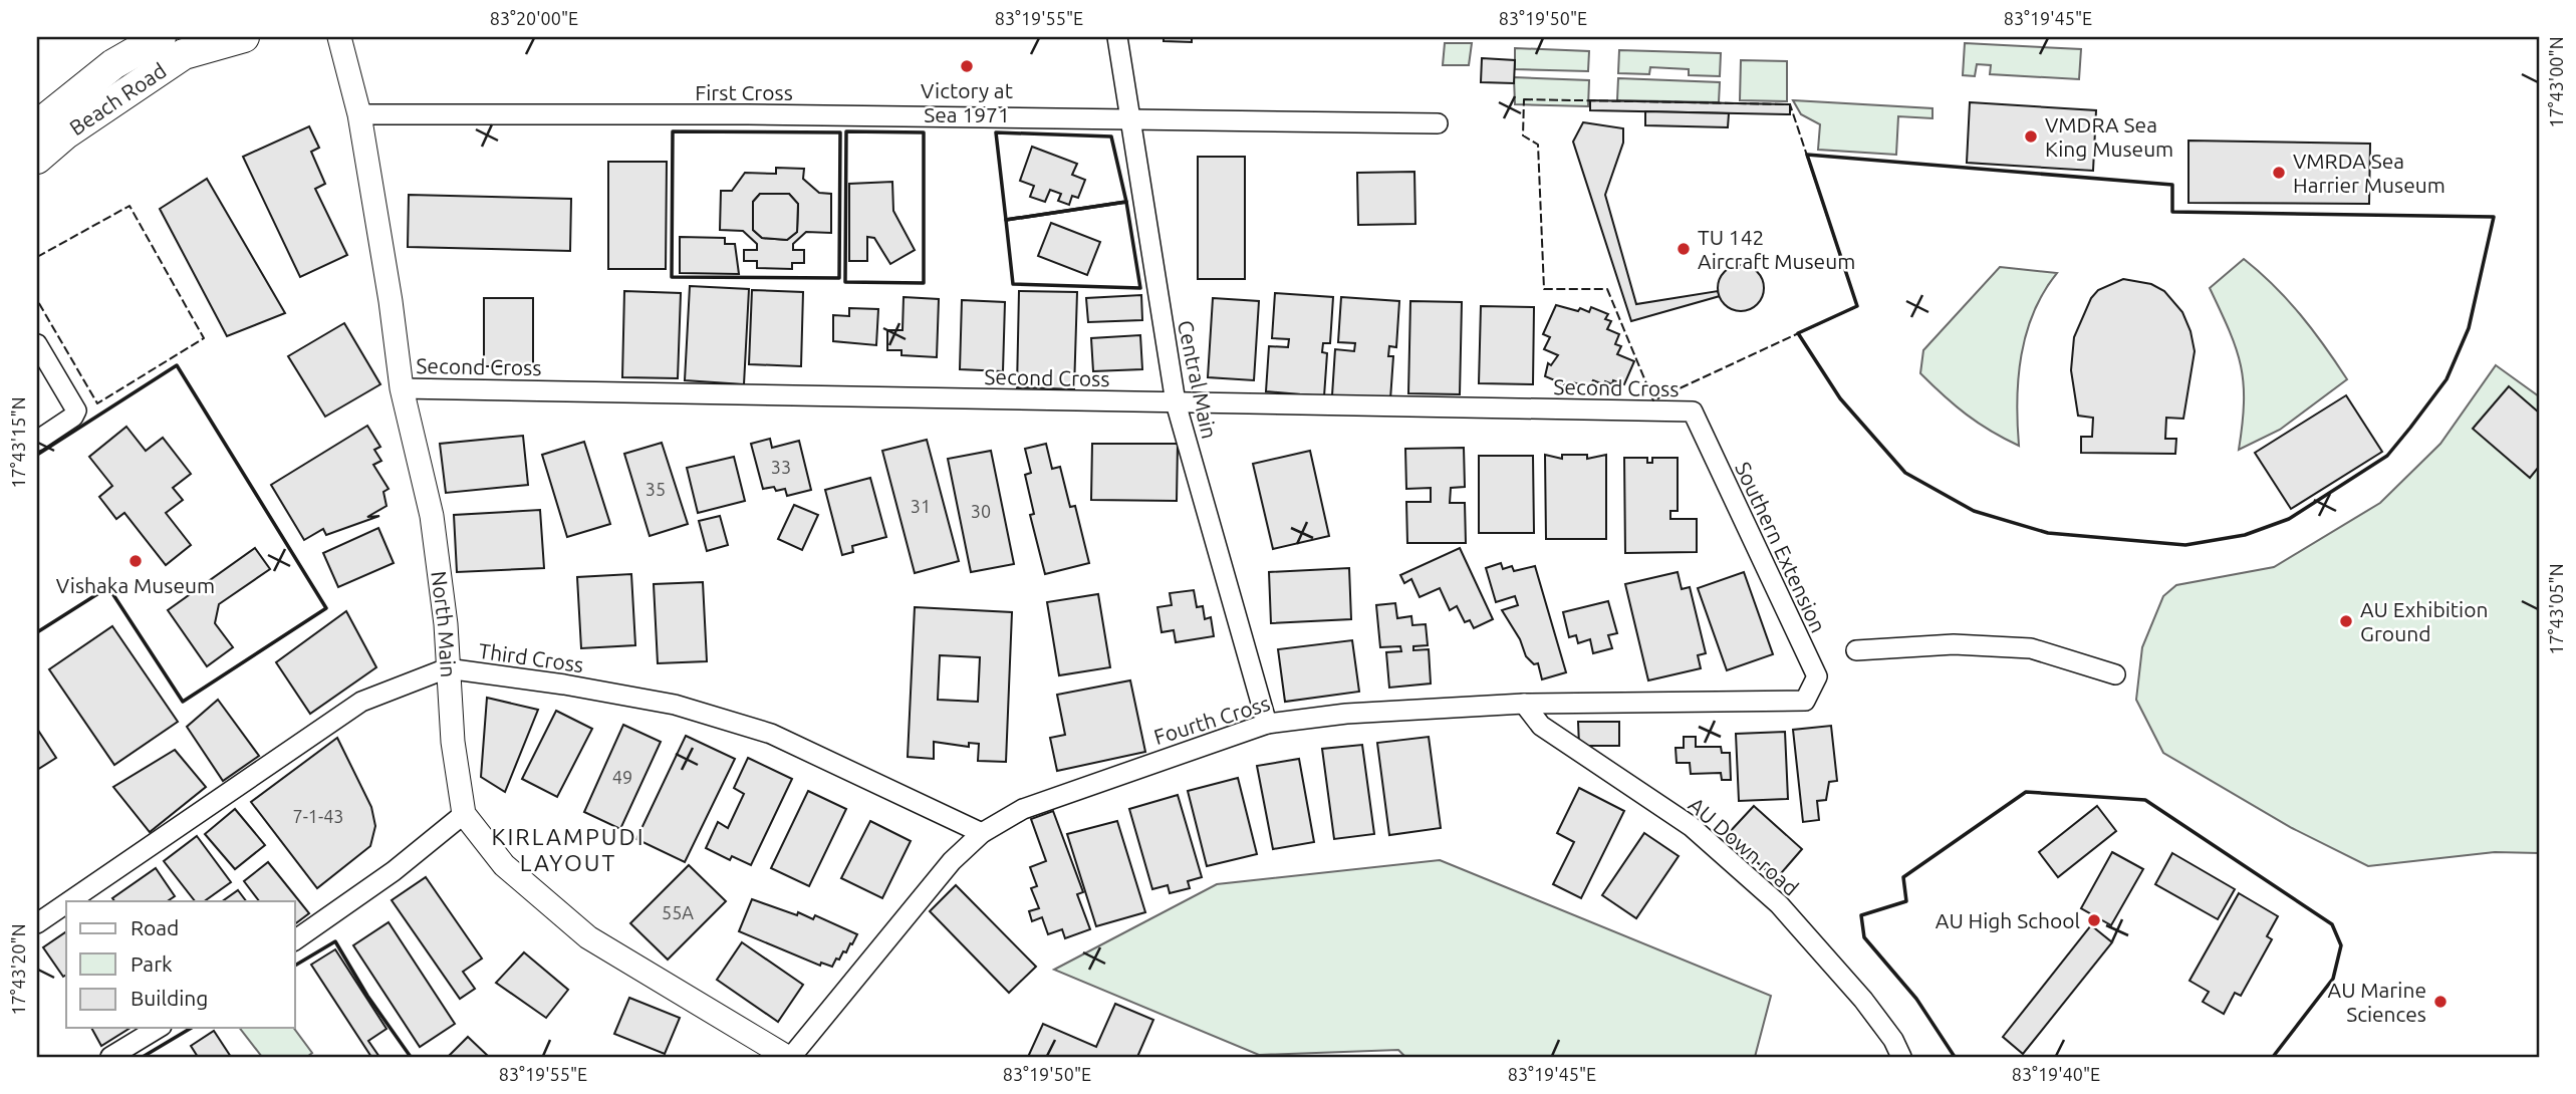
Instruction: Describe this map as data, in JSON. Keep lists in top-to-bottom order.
{
  "streets": {
    "main road": ["Beach Road"],
    "street": [
      "First Cross",
      "Second Cross",
      "Central Main",
      "Southern Extension",
      "North Main",
      "Third Cross",
      "Fourth Cross",
      "AU Down road"
    ]
  },
  "crossings": [
    ["First Cross", "Central Main"],
    ["First Cross", "North Main"],
    ["Second Cross", "Central Main"],
    ["Second Cross", "Southern Extension"],
    ["Second Cross", "North Main"],
    ["Central Main", "Fourth Cross"],
    ["Southern Extension", "Fourth Cross"],
    ["North Main", "Third Cross"],
    ["Third Cross", "Fourth Cross"],
    ["Fourth Cross", "AU Down road"]
  ],
  "districts": ["KIRLAMPUDI LAYOUT"],
  "places": [
    "Victory at Sea 1971",
    "VMDRA Sea King Museum",
    "VMRDA Sea Harrier Museum",
    "TU 142 Aircraft Museum",
    "Vishaka Museum",
    "AU Exhibition Ground",
    "AU High School",
    "AU Marine Sciences"
  ],
  "house_numbers": [
    "33",
    "35",
    "31",
    "30",
    "49",
    "7-1-43",
    "55A"
  ],
  "legend": ["Road", "Park", "Building"],
  "coordinates": [
    "83°20'00\"E",
    "83°19'55\"E",
    "83°19'50\"E",
    "83°19'45\"E",
    "17°43'00\"N",
    "17°43'15\"N",
    "17°43'05\"N",
    "17°43'20\"N",
    "83°19'40\"E"
  ]
}
